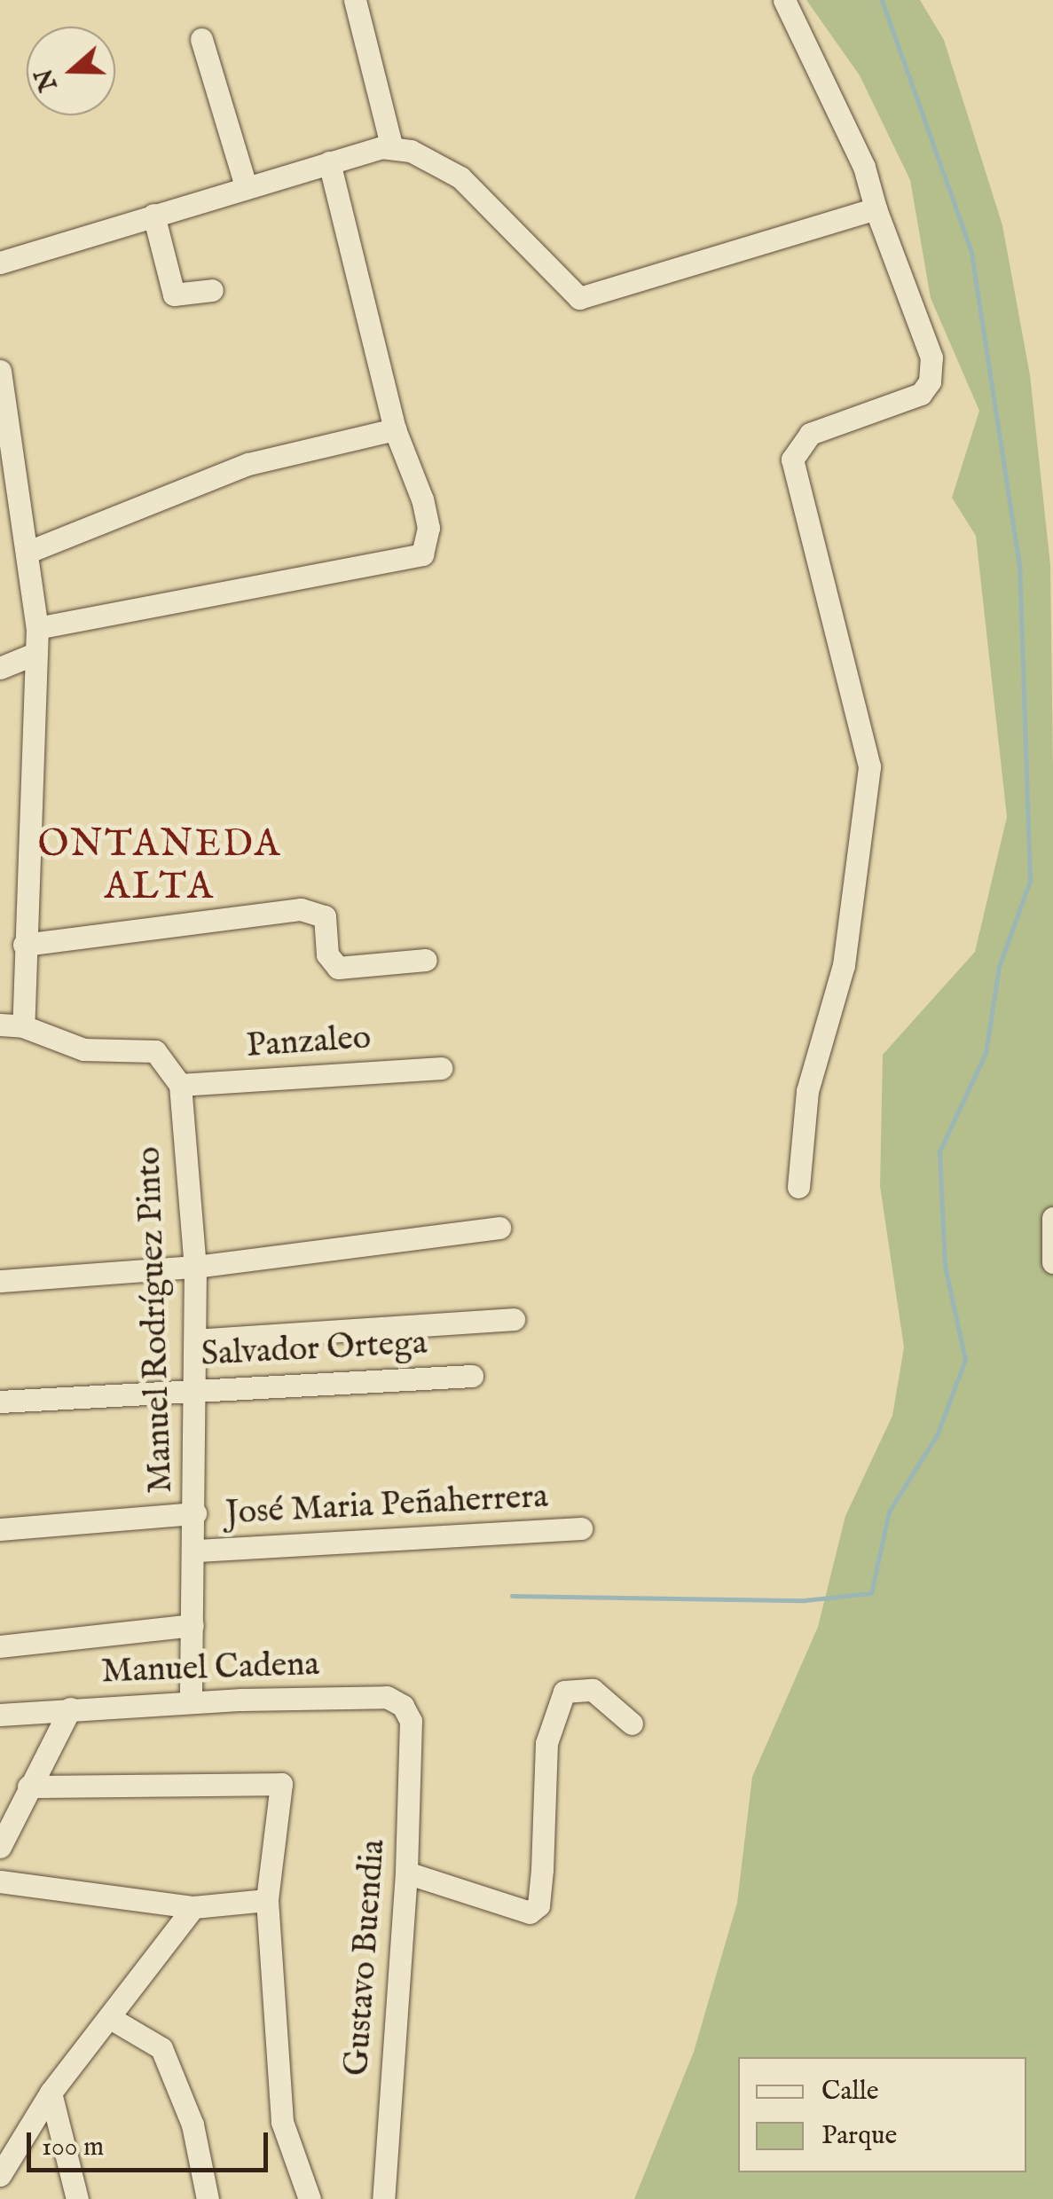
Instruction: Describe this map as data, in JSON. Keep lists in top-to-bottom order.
{
  "streets": {
    "street": [
      "Panzaleo",
      "Manuel Rodríguez Pinto",
      "Salvador Ortega",
      "José Maria Peñaherrera",
      "Manuel Cadena",
      "Gustavo Buendia"
    ]
  },
  "crossings": [
    ["Panzaleo", "Manuel Rodríguez Pinto"],
    ["Manuel Rodríguez Pinto", "Salvador Ortega"],
    ["Manuel Rodríguez Pinto", "José Maria Peñaherrera"],
    ["Manuel Rodríguez Pinto", "Manuel Cadena"],
    ["Manuel Cadena", "Gustavo Buendia"]
  ],
  "districts": ["ONTANEDA ALTA"],
  "legend": ["Calle", "Parque"],
  "scale_bar": "100 m",
  "north": "left"
}
